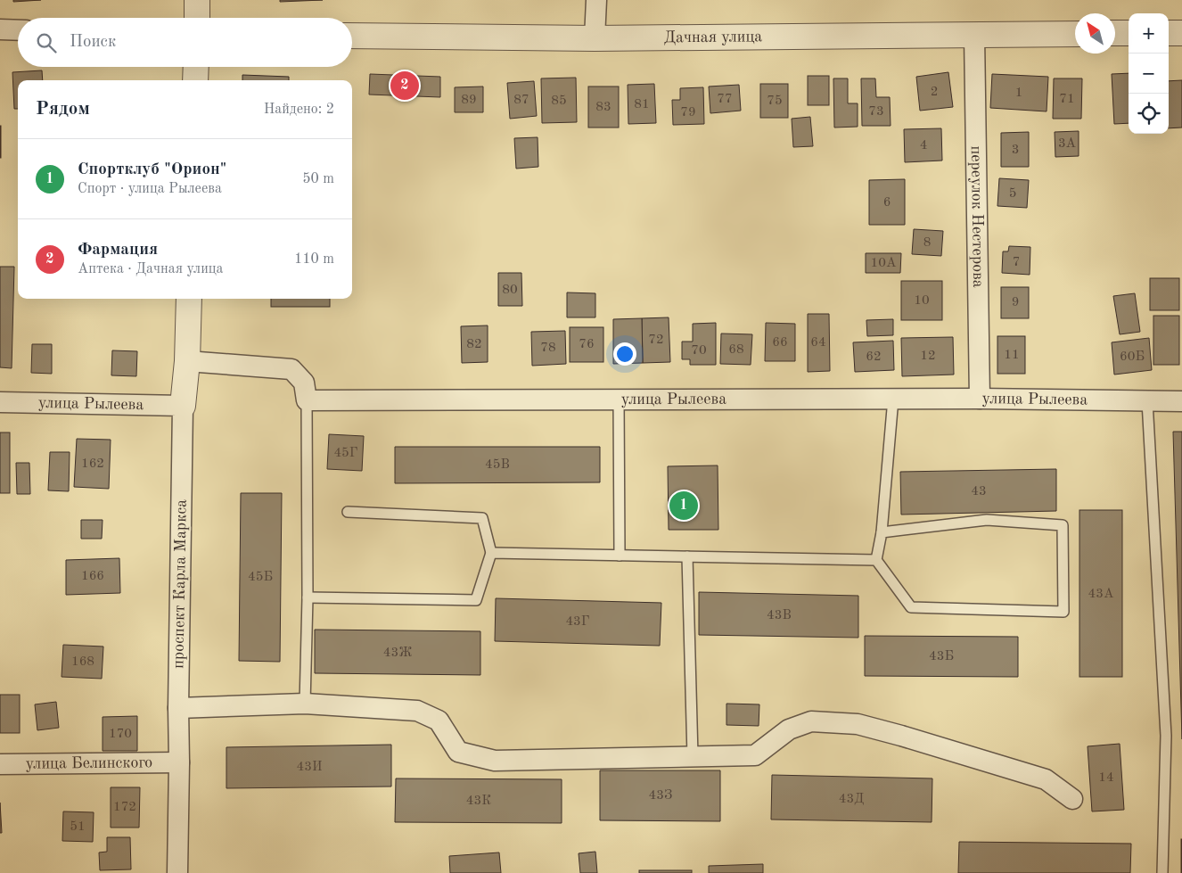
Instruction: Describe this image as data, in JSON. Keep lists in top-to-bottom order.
{
  "streets": {
    "street": [
      "Дачная улица",
      "переулок Нестерова",
      "улица Рылеева",
      "проспект Карла Маркса",
      "улица Белинского"
    ]
  },
  "crossings": [
    ["Дачная улица", "переулок Нестерова"],
    ["переулок Нестерова", "улица Рылеева"],
    ["улица Рылеева", "проспект Карла Маркса"],
    ["проспект Карла Маркса", "улица Белинского"]
  ],
  "house_numbers": [
    "2",
    "1",
    "77",
    "71",
    "89",
    "87",
    "85",
    "75",
    "81",
    "83",
    "73",
    "79",
    "3А",
    "4",
    "3",
    "5",
    "6",
    "8",
    "7",
    "10А",
    "80",
    "10",
    "9",
    "72",
    "66",
    "64",
    "82",
    "76",
    "78",
    "68",
    "70",
    "11",
    "12",
    "62",
    "60Б",
    "45Г",
    "162",
    "45В",
    "43",
    "166",
    "45Б",
    "43А",
    "43В",
    "43Г",
    "43Ж",
    "43Б",
    "168",
    "170",
    "43И",
    "14",
    "43З",
    "43Д",
    "43К",
    "172",
    "51"
  ],
  "north": "top left",
  "page": {
    "map_buttons": ["+", "−"],
    "search": "Поиск",
    "pins": ["2", "1"],
    "heading": ["Рядом", "Найдено: 2"],
    "list": [
      {
        "mark": "1",
        "name": "Спортклуб \"Орион\"",
        "note": "Спорт · улица Рылеева",
        "value": "50 m"
      },
      {
        "mark": "2",
        "name": "Фармация",
        "note": "Аптека · Дачная улица",
        "value": "110 m"
      }
    ]
  }
}
